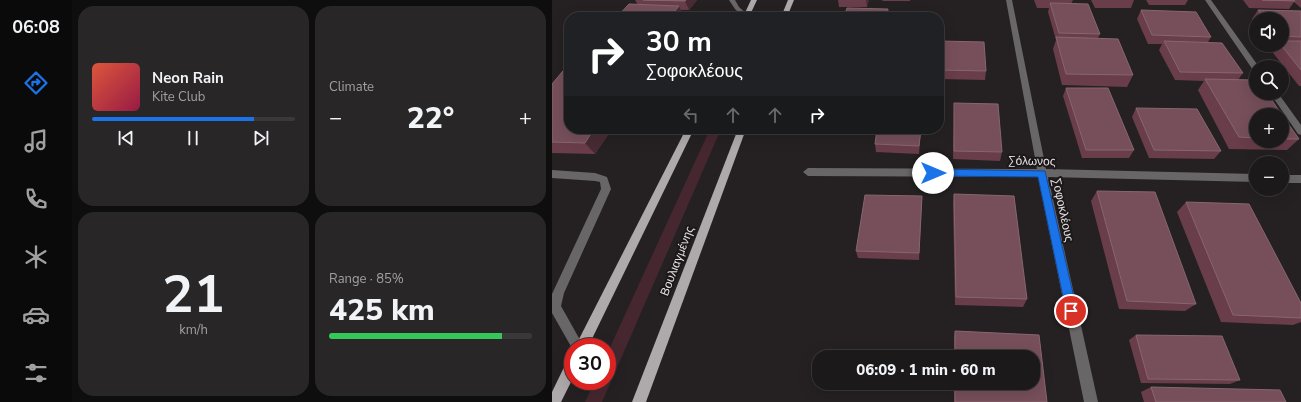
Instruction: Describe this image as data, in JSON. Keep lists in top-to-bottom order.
{
  "streets": {
    "main road": ["Βουλιαγμένης"],
    "street": ["Σόλωνος", "Σοφοκλέους"]
  },
  "crossings": [
    ["Σόλωνος", "Σοφοκλέους"]
  ],
  "page": {
    "tabs": "06:08",
    "tile": [
      "Climate",
      ["21", "km/h"],
      ["Range · 85%", "425 km"]
    ],
    "map_buttons": ["+", "−"],
    "turn": ["30 m", "Σοφοκλέους"],
    "song": ["Neon Rain", "Kite Club"],
    "heat": ["−", "22°", "+"],
    "limit": "30",
    "trip": "06:09 · 1 min · 60 m"
  }
}
